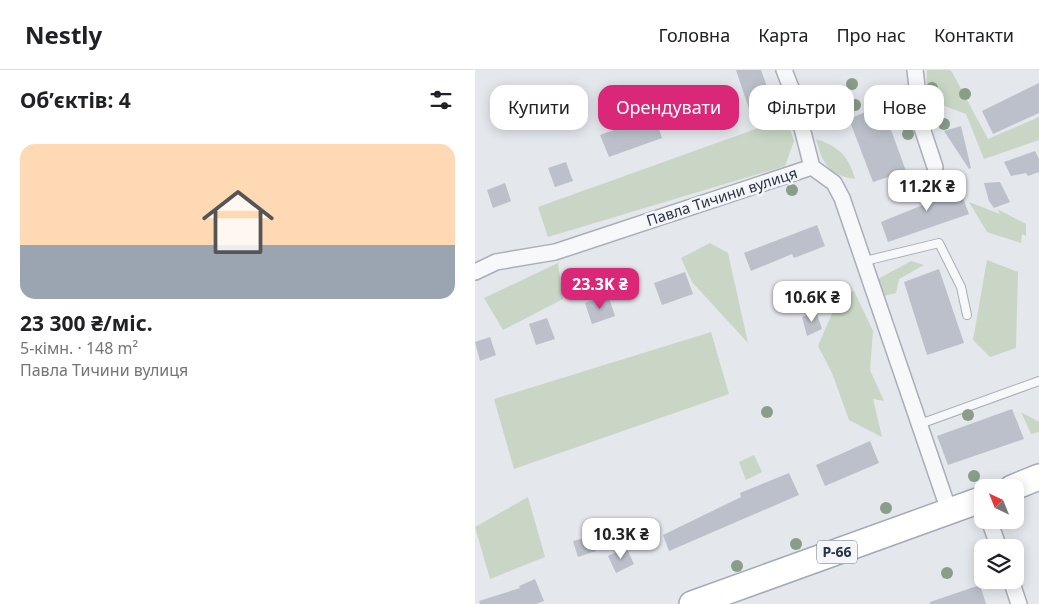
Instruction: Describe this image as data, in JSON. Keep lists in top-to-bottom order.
{
  "streets": {
    "main road": ["Р-66"],
    "street": ["Павла Тичини вулиця"]
  },
  "crossings": [
    ["Павла Тичини вулиця", "Р-66"]
  ],
  "north": "top left",
  "page": {
    "header": "Nestly",
    "nav": [
      "Головна",
      "Карта",
      "Про нас",
      "Контакти"
    ],
    "heading": "Об’єктів: 4",
    "chip": [
      "Купити",
      "Орендувати",
      "Фільтри",
      "Нове"
    ],
    "list": [
      {
        "name": "23 300 ₴/міс.",
        "note": "5-кімн. · 148 m² · Павла Тичини вулиця"
      }
    ],
    "price": [
      "11.2K ₴",
      "23.3K ₴",
      "10.6K ₴",
      "10.3K ₴"
    ]
  }
}
